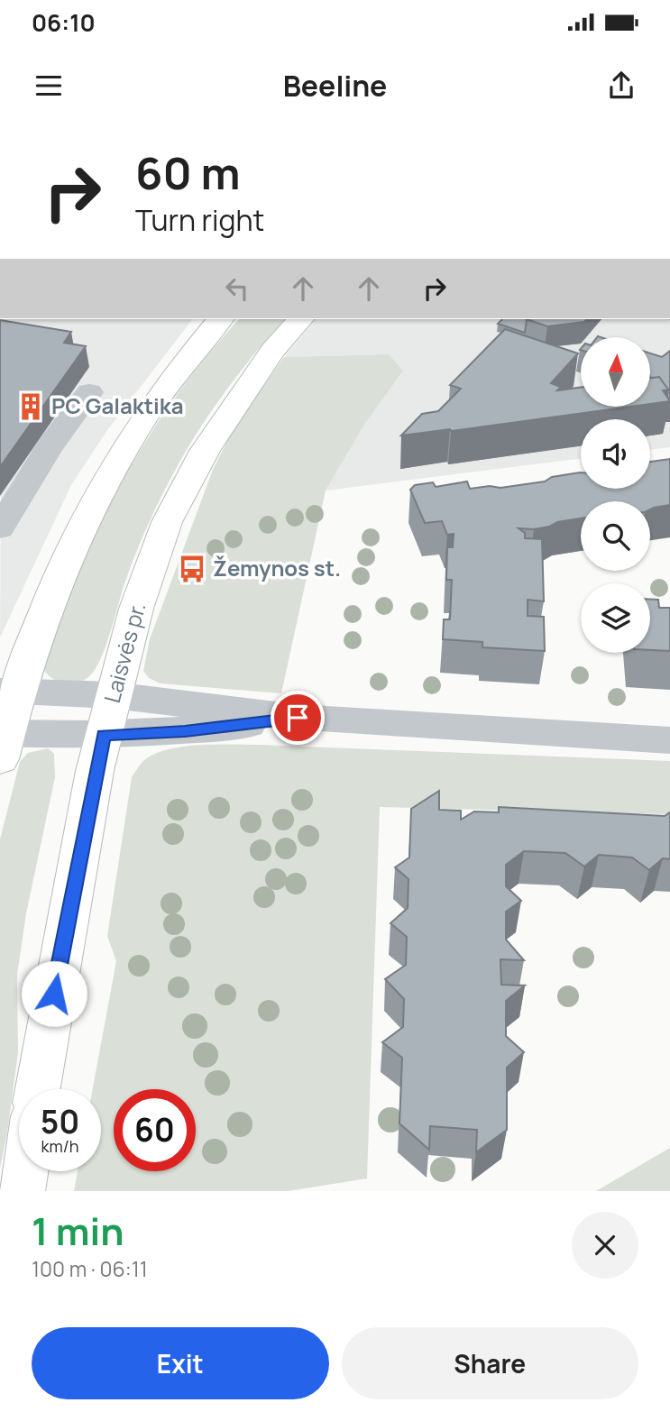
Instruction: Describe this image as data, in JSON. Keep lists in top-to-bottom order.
{
  "streets": {
    "main road": ["Laisvės pr."]
  },
  "places": {
    "building": ["PC Galaktika"],
    "bus stop": ["Žemynos st."]
  },
  "north": "top",
  "page": {
    "status": "06:10",
    "header": "Beeline",
    "turn": ["60 m", "Turn right"],
    "speed": "50 km/h",
    "limit": "60",
    "heading": ["1 min", "100 m · 06:11"],
    "buttons": ["Exit", "Share"]
  }
}
